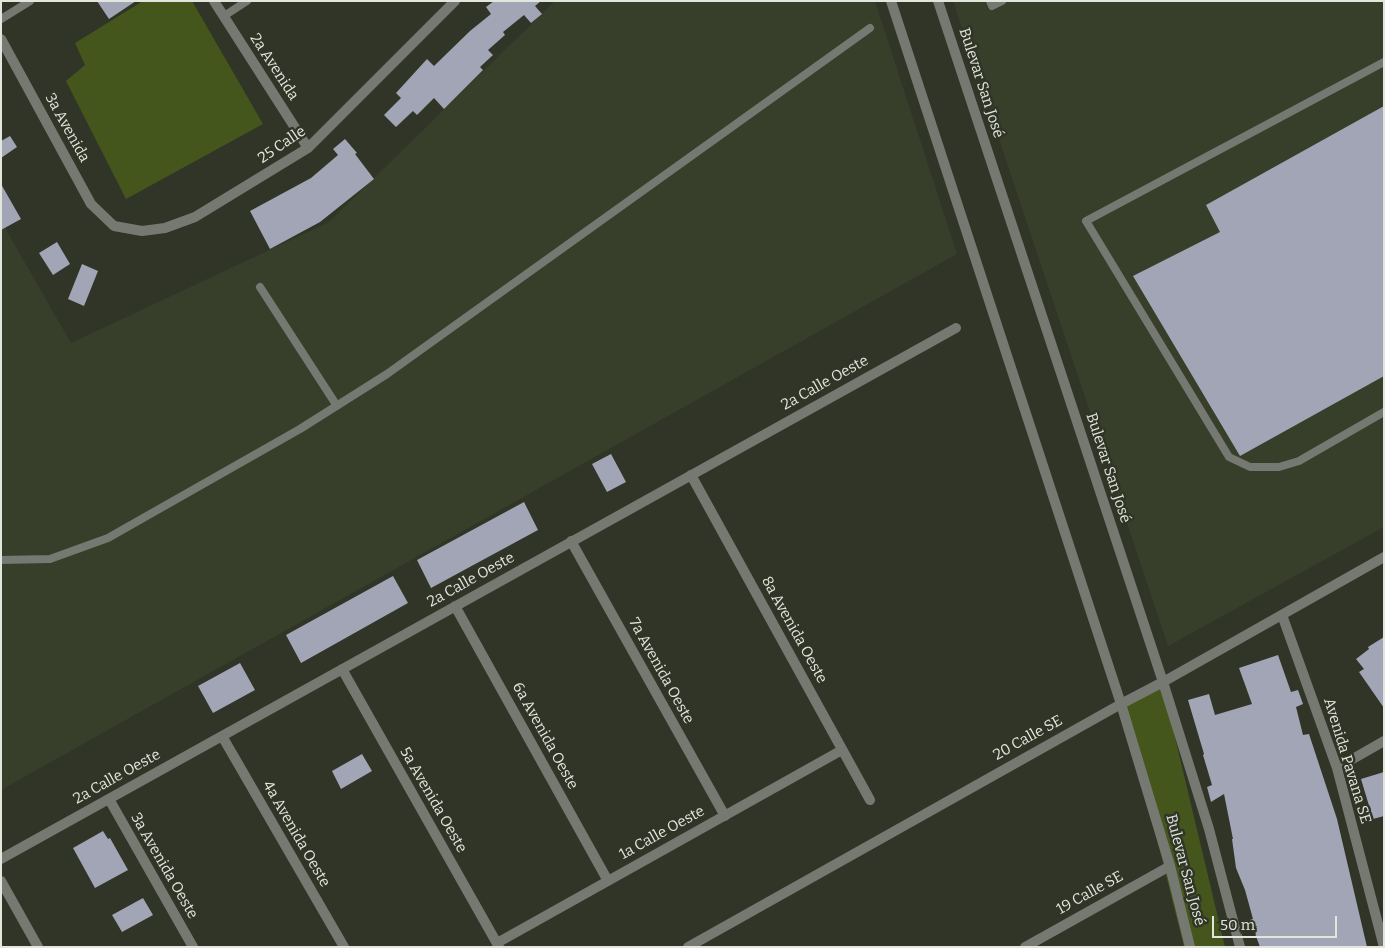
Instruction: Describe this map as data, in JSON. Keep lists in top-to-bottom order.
{
  "streets": {
    "street": [
      "2a Avenida",
      "Bulevar San José",
      "3a Avenida",
      "25 Calle",
      "2a Calle Oeste",
      "8a Avenida Oeste",
      "7a Avenida Oeste",
      "6a Avenida Oeste",
      "20 Calle SE",
      "Avenida Pavana SE",
      "5a Avenida Oeste",
      "1a Calle Oeste",
      "4a Avenida Oeste",
      "3a Avenida Oeste",
      "19 Calle SE"
    ]
  },
  "crossings": [
    ["2a Avenida", "25 Calle"],
    ["Bulevar San José", "20 Calle SE"],
    ["Bulevar San José", "19 Calle SE"],
    ["3a Avenida", "25 Calle"],
    ["2a Calle Oeste", "8a Avenida Oeste"],
    ["2a Calle Oeste", "7a Avenida Oeste"],
    ["2a Calle Oeste", "6a Avenida Oeste"],
    ["2a Calle Oeste", "5a Avenida Oeste"],
    ["2a Calle Oeste", "4a Avenida Oeste"],
    ["2a Calle Oeste", "3a Avenida Oeste"],
    ["8a Avenida Oeste", "1a Calle Oeste"],
    ["7a Avenida Oeste", "1a Calle Oeste"],
    ["6a Avenida Oeste", "1a Calle Oeste"],
    ["20 Calle SE", "Avenida Pavana SE"],
    ["5a Avenida Oeste", "1a Calle Oeste"]
  ],
  "scale_bar": "50 m"
}
